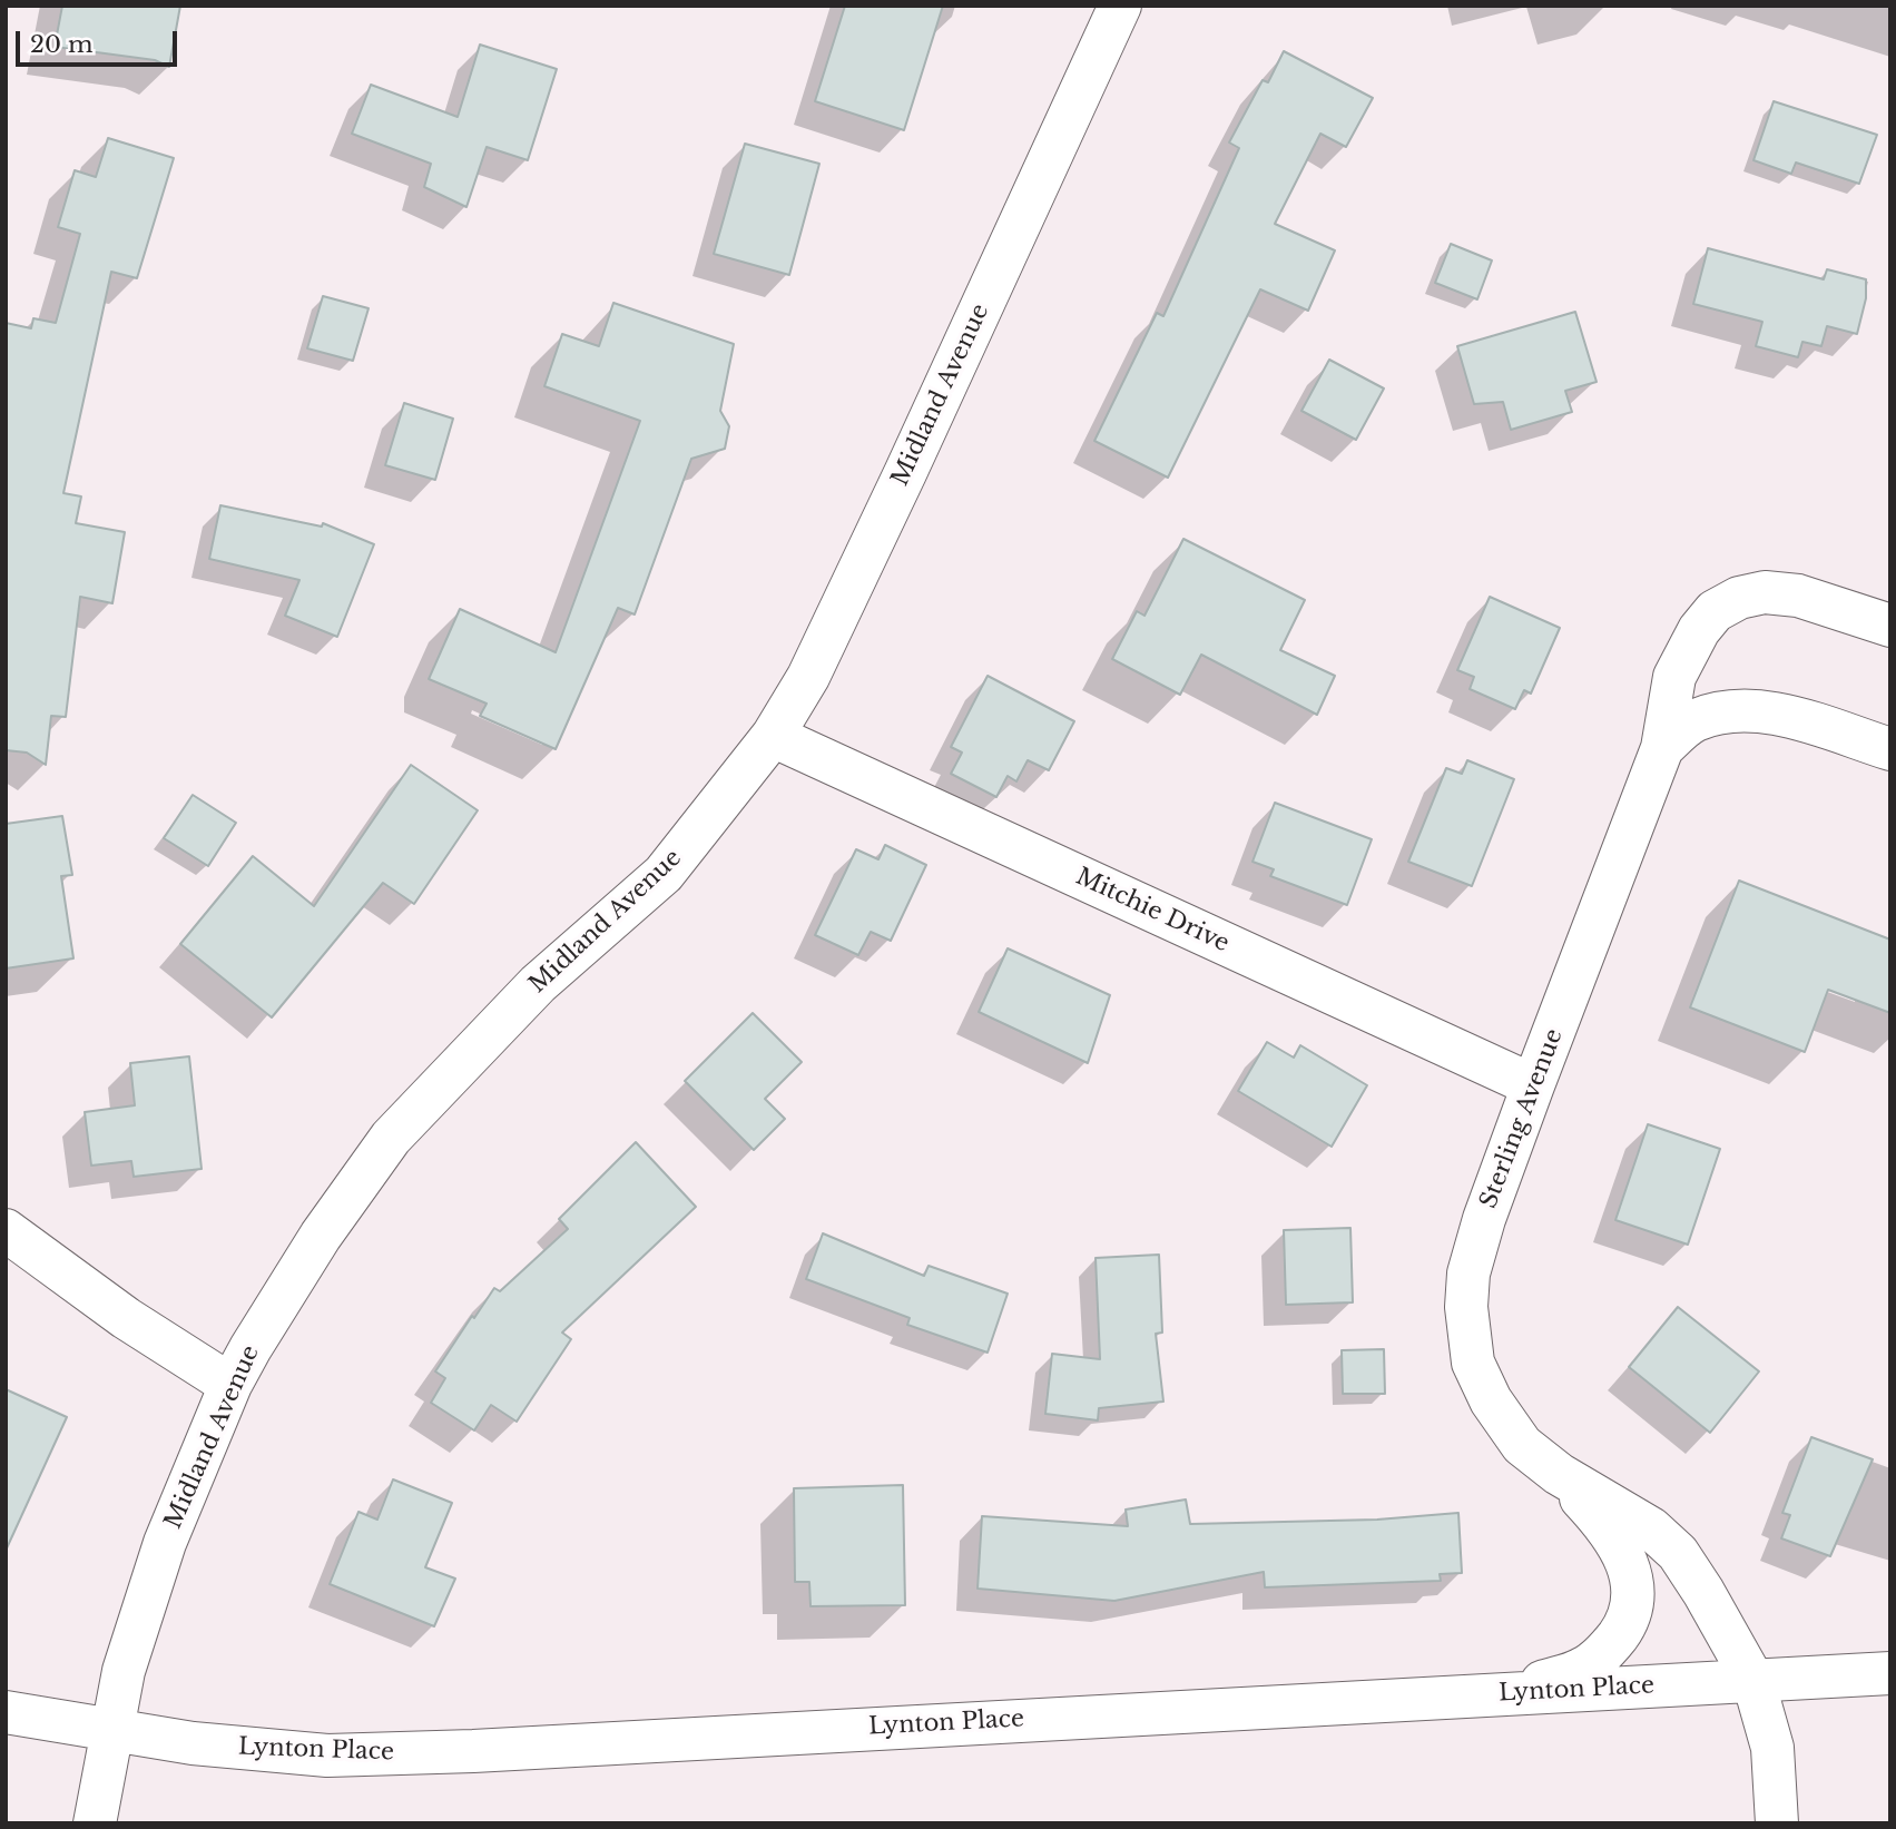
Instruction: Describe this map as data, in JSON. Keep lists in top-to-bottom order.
{
  "streets": {
    "street": [
      "Midland Avenue",
      "Mitchie Drive",
      "Sterling Avenue",
      "Lynton Place"
    ]
  },
  "crossings": [
    ["Midland Avenue", "Mitchie Drive"],
    ["Midland Avenue", "Lynton Place"],
    ["Mitchie Drive", "Sterling Avenue"],
    ["Sterling Avenue", "Lynton Place"]
  ],
  "scale_bar": "20 m"
}
